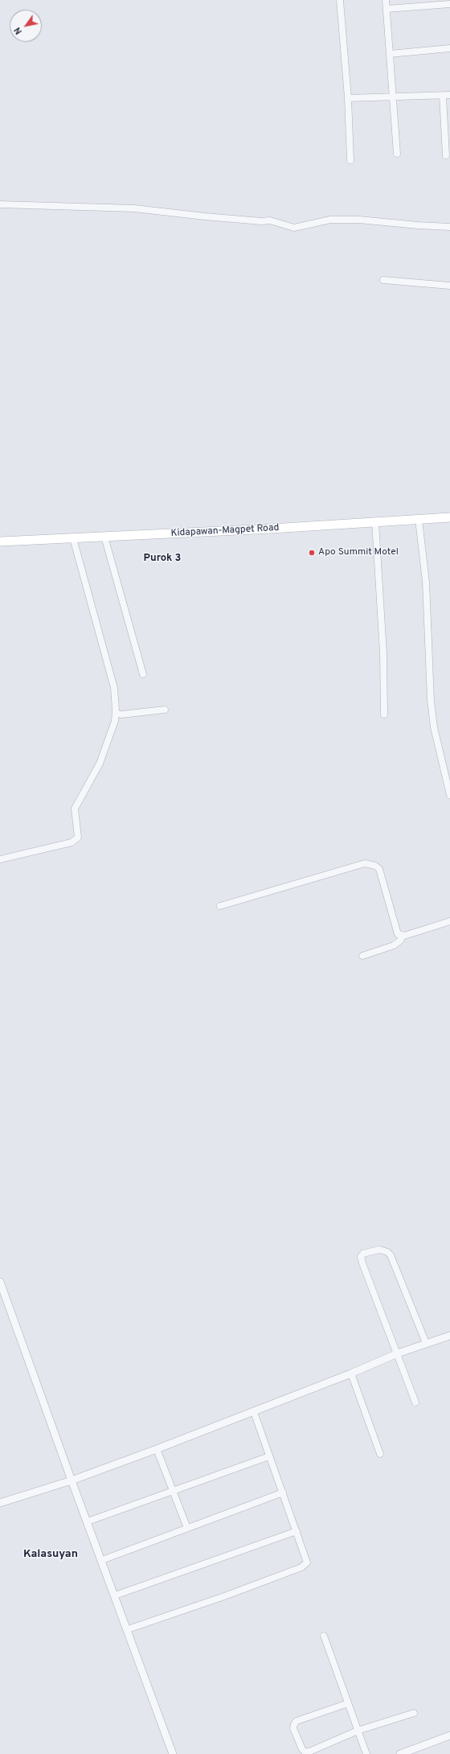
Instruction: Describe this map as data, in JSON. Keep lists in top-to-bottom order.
{
  "streets": {
    "main road": ["Kidapawan-Magpet Road"]
  },
  "districts": ["Purok 3", "Kalasuyan"],
  "places": ["Apo Summit Motel"],
  "north": "bottom left"
}
